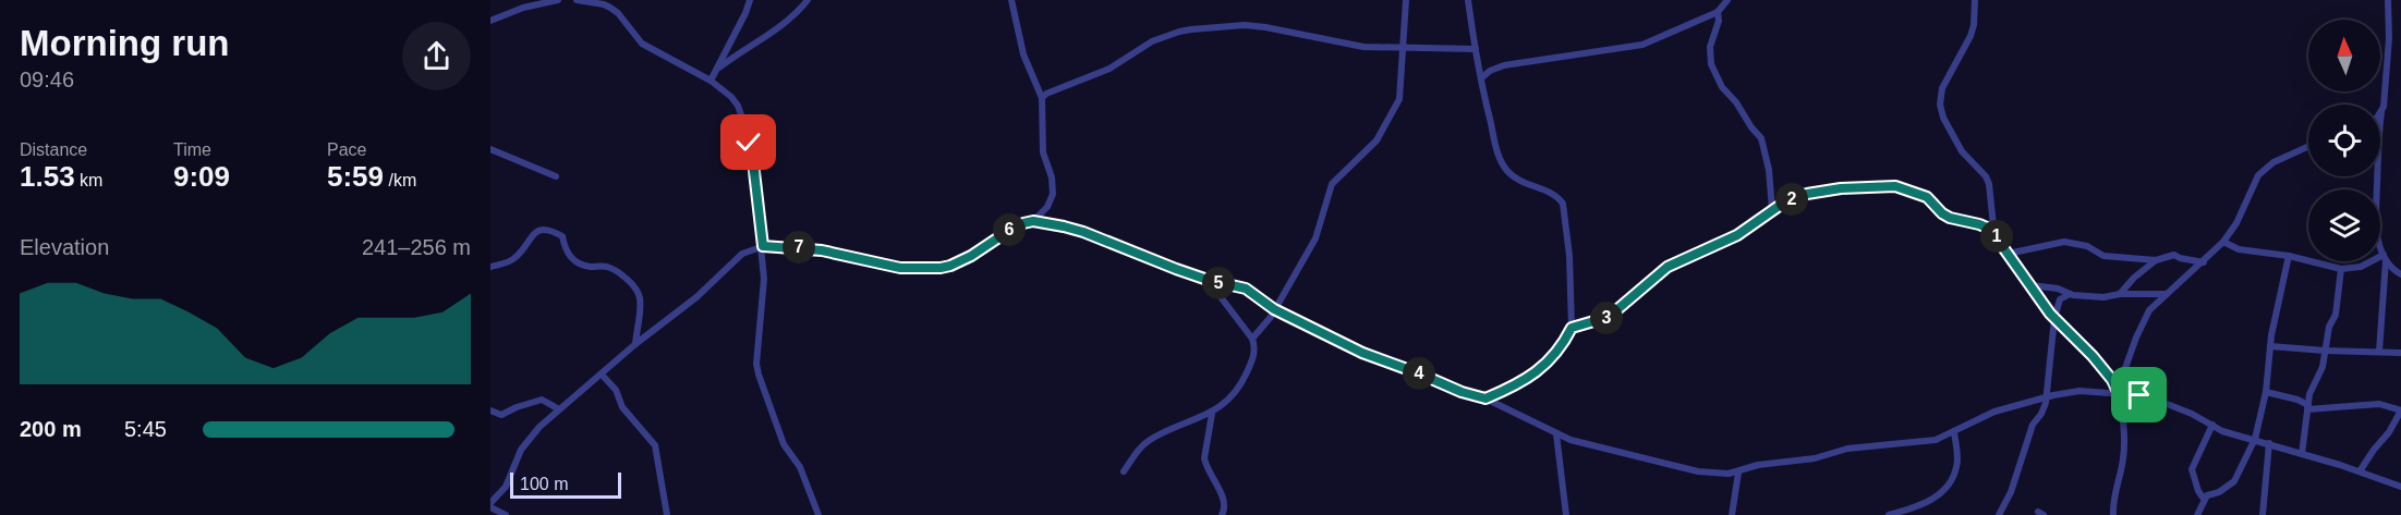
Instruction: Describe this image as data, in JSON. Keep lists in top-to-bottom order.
{
  "scale_bar": "100 m",
  "north": "top",
  "page": {
    "heading": ["Morning run", "09:46"],
    "stats": [
      ["Distance", "1.53 km"],
      ["Time", "9:09"],
      ["Pace", "5:59 /km"]
    ],
    "pins": [
      "2",
      "6",
      "1",
      "7",
      "5",
      "3",
      "4"
    ],
    "chart": ["Elevation", "241–256 m"],
    "list": [
      {
        "name": "200 m",
        "note": "5:45"
      }
    ],
    "scale": "100 m"
  }
}
